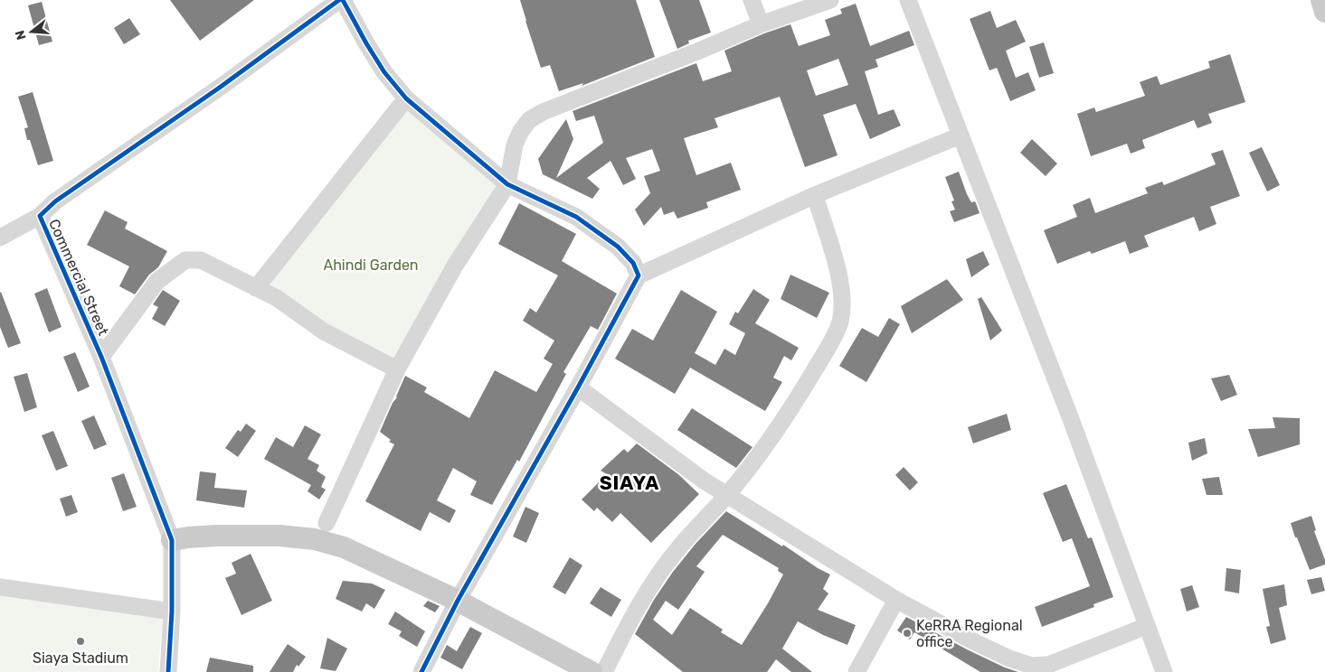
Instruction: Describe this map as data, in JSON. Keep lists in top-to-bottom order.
{
  "streets": {
    "street": ["Commercial Street"]
  },
  "districts": ["SIAYA"],
  "parks": ["Ahindi Garden"],
  "places": ["KeRRA Regional office", "Siaya Stadium"],
  "north": "left"
}
